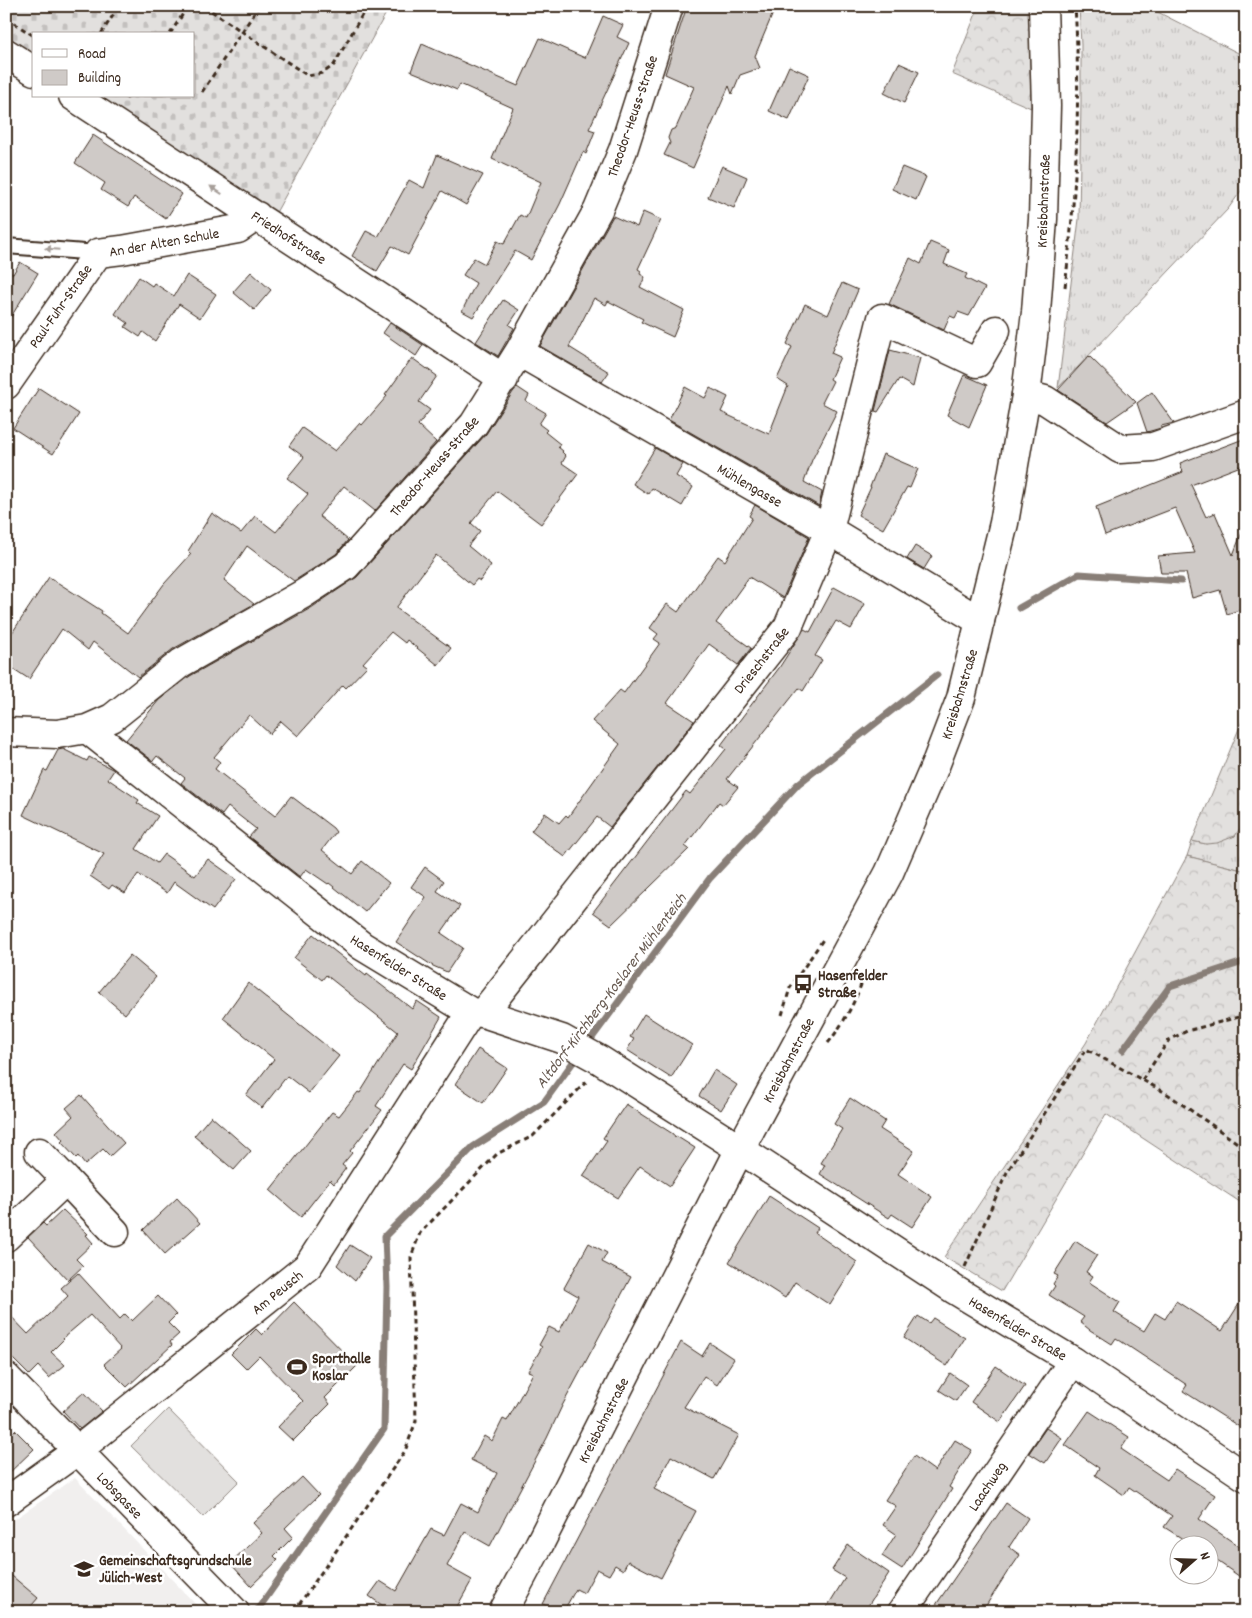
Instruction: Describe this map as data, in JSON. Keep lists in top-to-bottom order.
{
  "streets": {
    "street": [
      "Theodor-Heuss-Straße",
      "Kreisbahnstraße",
      "Friedhofstraße",
      "An der Alten Schule",
      "Paul-Fuhr-Straße",
      "Mühlengasse",
      "Drieschstraße",
      "Hasenfelder Straße",
      "Am Peusch",
      "Laachweg",
      "Lobsgasse"
    ]
  },
  "crossings": [
    ["Theodor-Heuss-Straße", "Friedhofstraße"],
    ["Theodor-Heuss-Straße", "Mühlengasse"],
    ["Theodor-Heuss-Straße", "Hasenfelder Straße"],
    ["Kreisbahnstraße", "Mühlengasse"],
    ["Kreisbahnstraße", "Hasenfelder Straße"],
    ["Friedhofstraße", "An der Alten Schule"],
    ["An der Alten Schule", "Paul-Fuhr-Straße"],
    ["Mühlengasse", "Drieschstraße"],
    ["Drieschstraße", "Hasenfelder Straße"],
    ["Drieschstraße", "Am Peusch"],
    ["Hasenfelder Straße", "Am Peusch"],
    ["Hasenfelder Straße", "Laachweg"],
    ["Am Peusch", "Lobsgasse"]
  ],
  "one_way": ["Friedhofstraße", "An der Alten Schule"],
  "water": ["Altdorf-Kirchberg-Koslarer Mühlenteich"],
  "places": {
    "bus stop": ["Hasenfelder Straße"],
    "sports": ["Sporthalle Koslar"],
    "school or university": ["Gemeinschaftsgrundschule Jülich-West"]
  },
  "legend": ["Road", "Building"],
  "north": "right"
}
